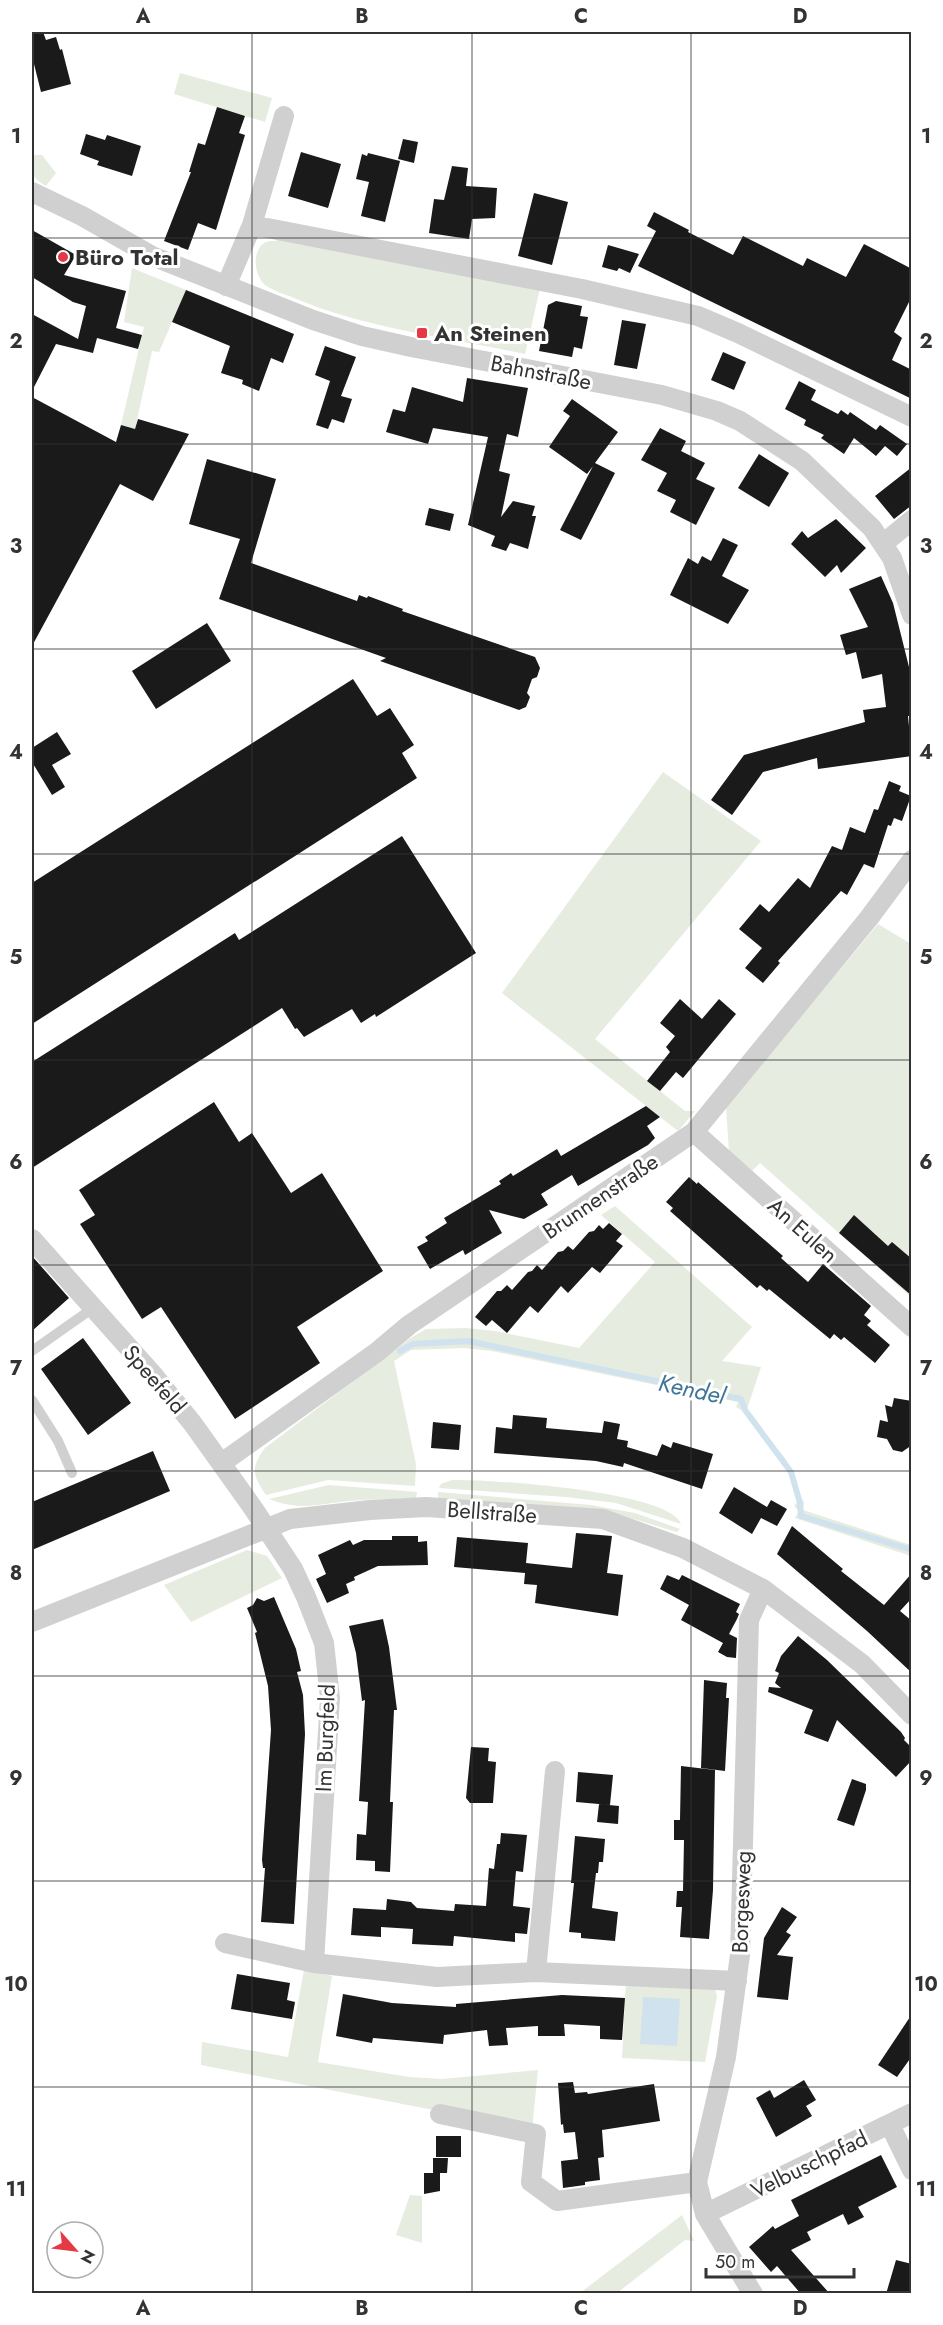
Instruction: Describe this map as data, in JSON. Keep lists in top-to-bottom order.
{
  "streets": {
    "street": [
      "Bahnstraße",
      "Brunnenstraße",
      "An Eulen",
      "Speefeld",
      "Bellstraße",
      "Im Burgfeld",
      "Borgesweg",
      "Velbuschpfad"
    ]
  },
  "crossings": [
    ["Brunnenstraße", "An Eulen"],
    ["Brunnenstraße", "Speefeld"],
    ["Speefeld", "Bellstraße"],
    ["Speefeld", "Im Burgfeld"],
    ["Bellstraße", "Im Burgfeld"],
    ["Bellstraße", "Borgesweg"],
    ["Borgesweg", "Velbuschpfad"]
  ],
  "water": ["Kendel"],
  "places": {
    "other": ["Büro Total"],
    "transit": ["An Steinen"]
  },
  "scale_bar": "50 m",
  "north": "bottom right",
  "grid": {
    "columns": [
      "A",
      "B",
      "C",
      "D"
    ],
    "rows": [
      "1",
      "2",
      "3",
      "4",
      "5",
      "6",
      "7",
      "8",
      "9",
      "10",
      "11"
    ]
  }
}
